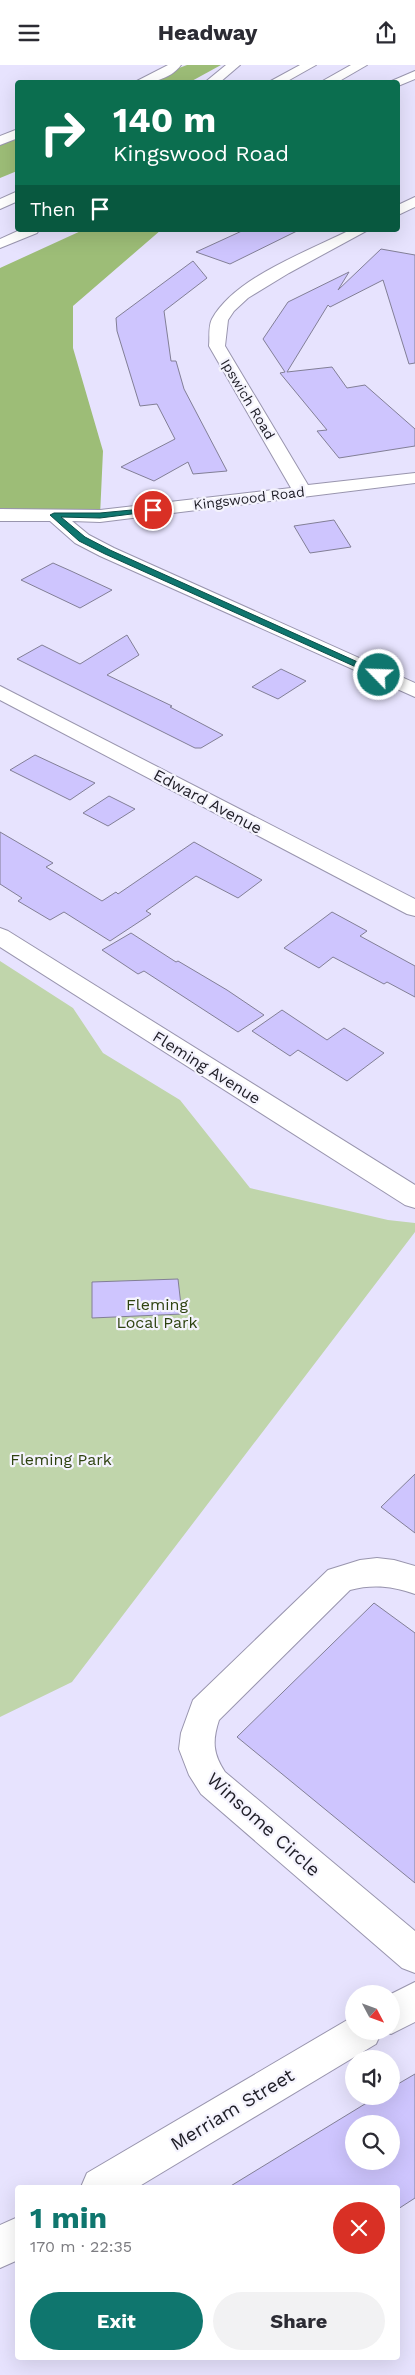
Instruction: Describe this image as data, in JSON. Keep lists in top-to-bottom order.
{
  "streets": {
    "main road": [
      "Ipswich Road",
      "Kingswood Road",
      "Edward Avenue",
      "Fleming Avenue",
      "Winsome Circle",
      "Merriam Street"
    ]
  },
  "crossings": [
    ["Ipswich Road", "Kingswood Road"]
  ],
  "parks": ["Fleming Local Park", "Fleming Park"],
  "north": "bottom right",
  "page": {
    "header": "Headway",
    "turn": ["140 m", "Kingswood Road"],
    "then": "Then",
    "heading": ["1 min", "170 m · 22:35"],
    "buttons": ["Exit", "Share"]
  }
}
